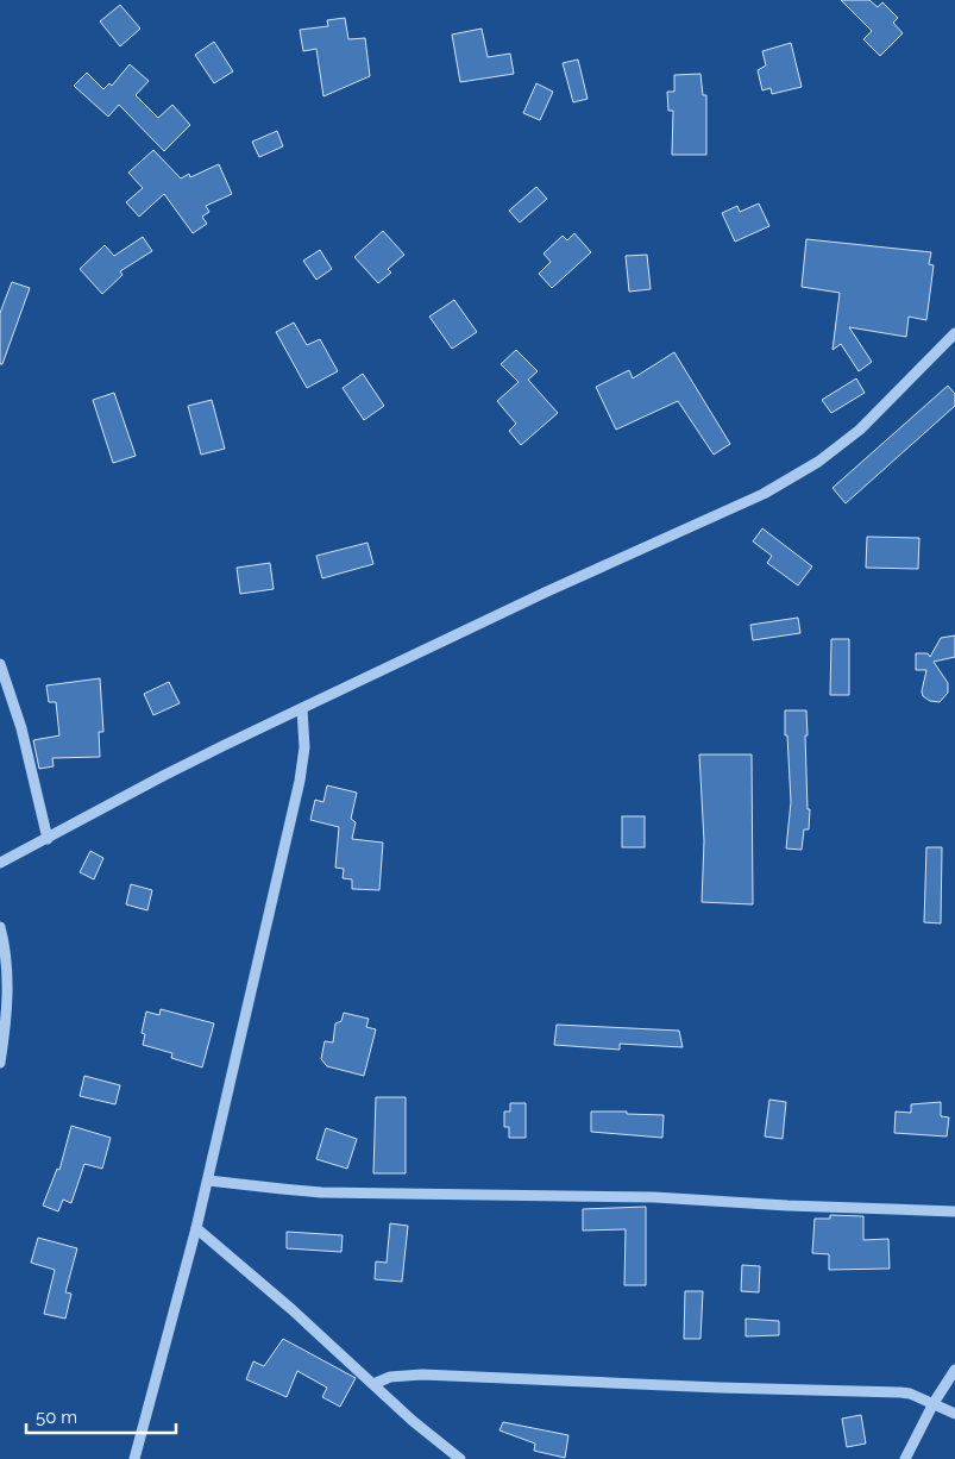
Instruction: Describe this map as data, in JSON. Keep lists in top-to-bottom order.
{
  "scale_bar": "50 m"
}
